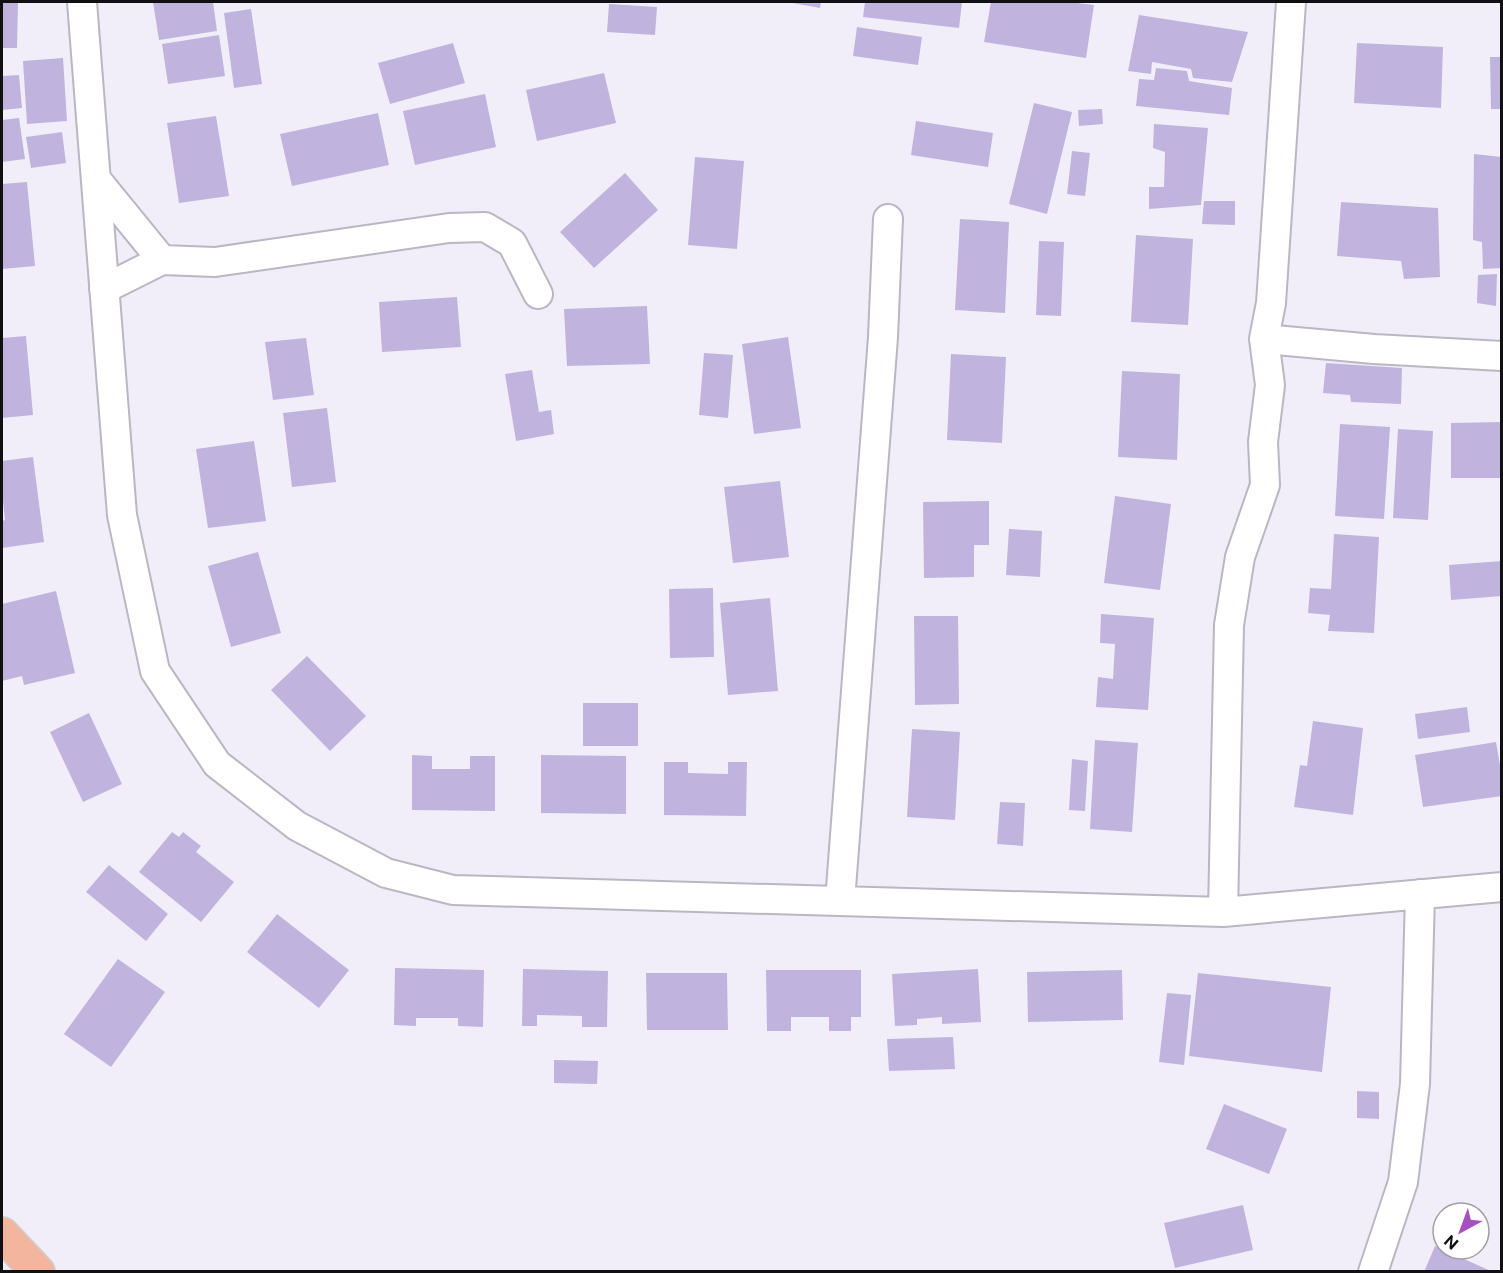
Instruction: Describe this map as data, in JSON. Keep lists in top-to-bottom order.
{
  "north": "bottom left"
}
